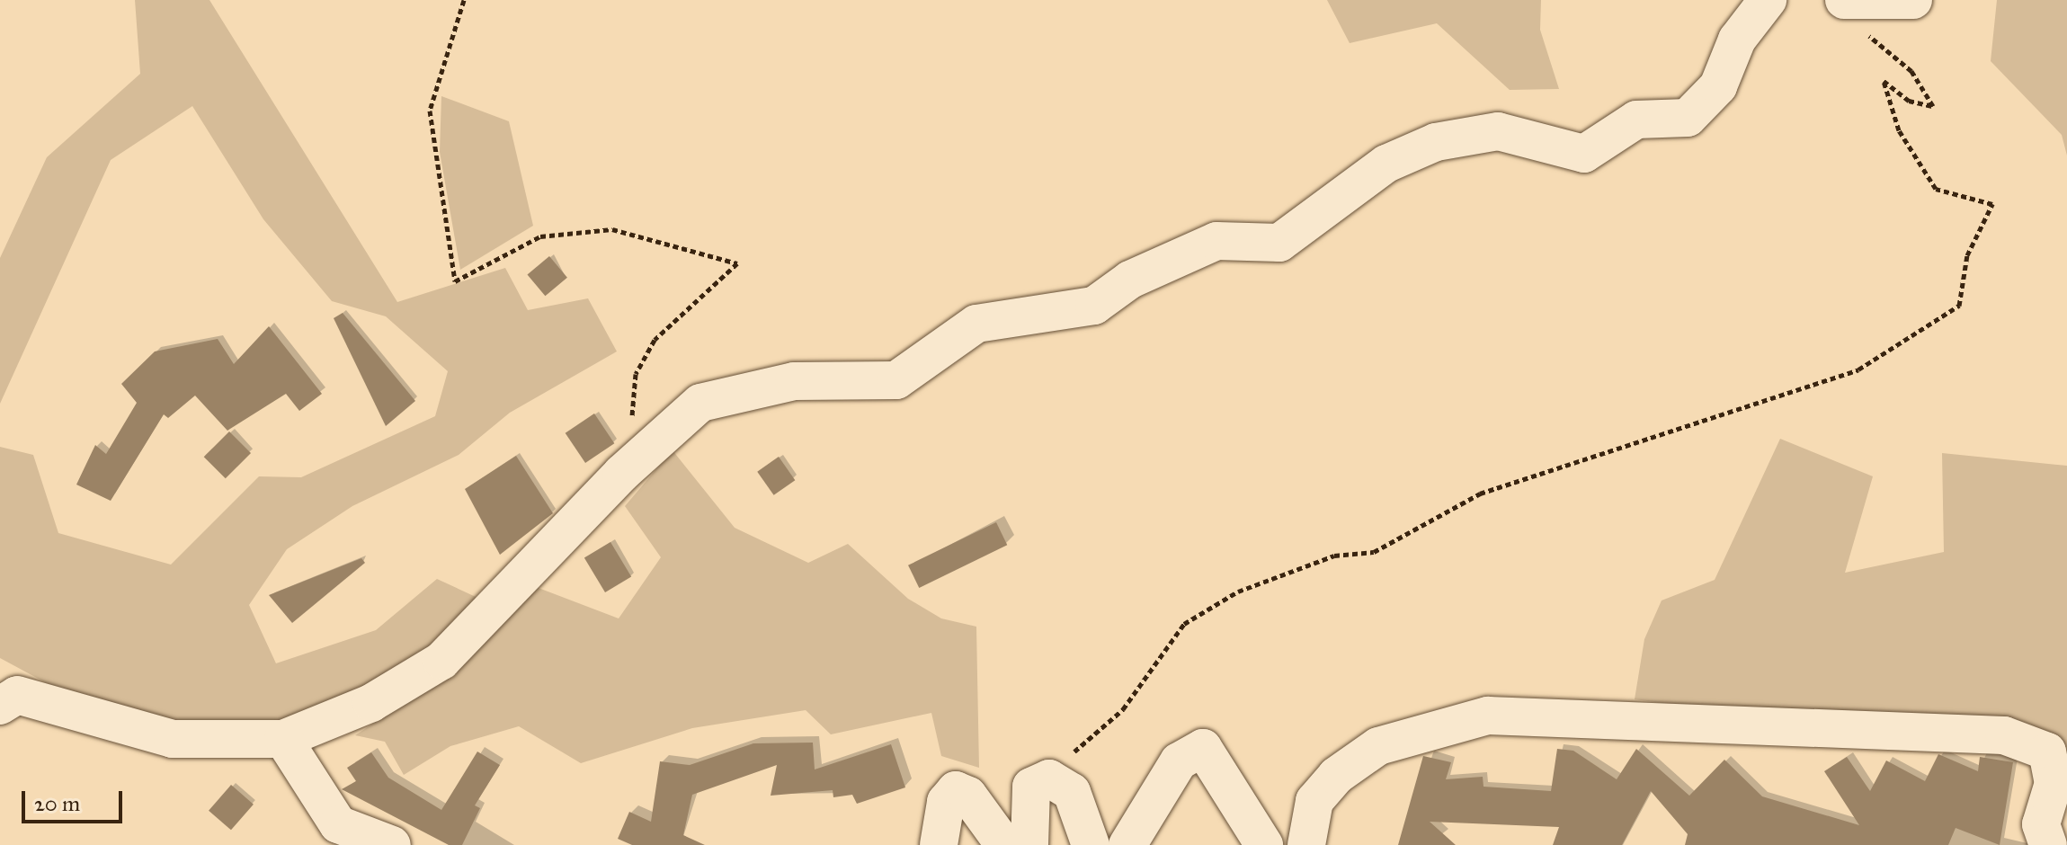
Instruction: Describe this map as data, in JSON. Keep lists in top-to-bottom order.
{
  "scale_bar": "20 m"
}
